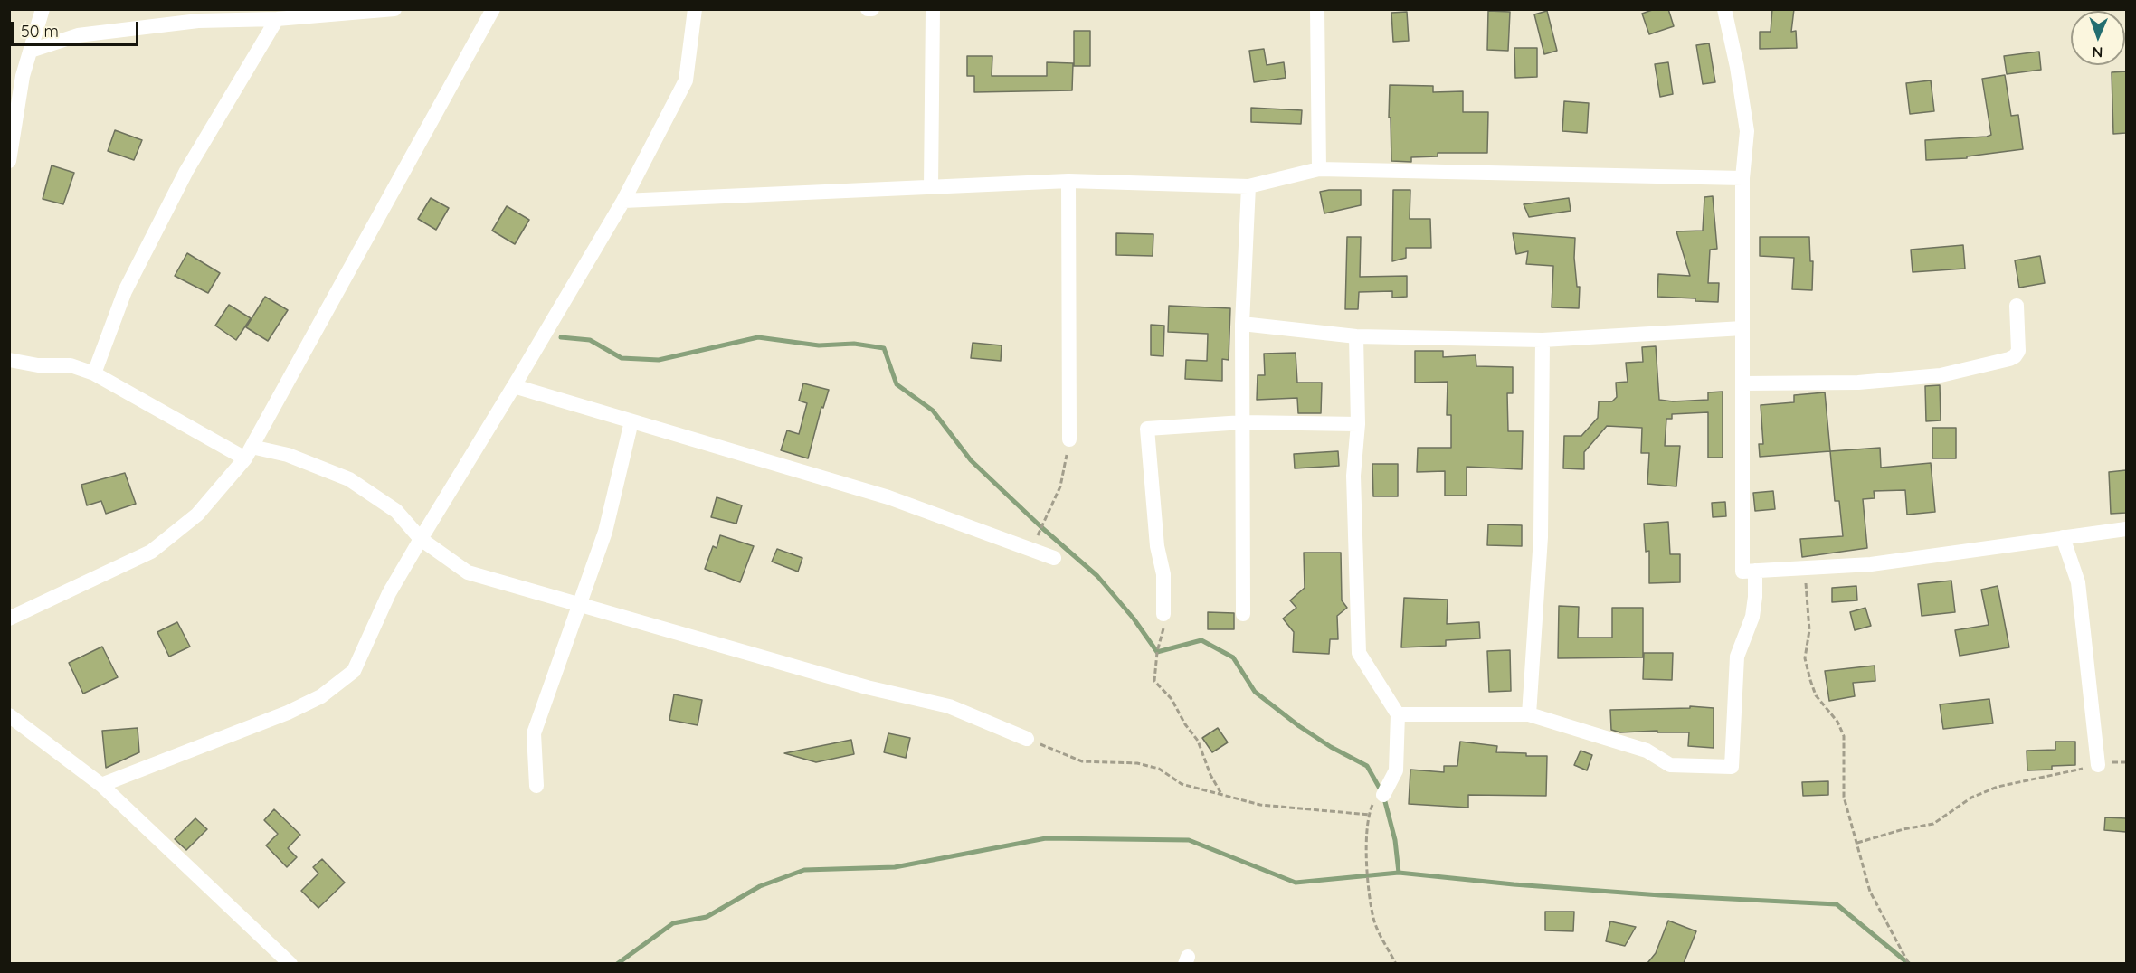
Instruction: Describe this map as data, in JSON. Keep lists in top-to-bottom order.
{
  "scale_bar": "50 m",
  "north": "bottom"
}
